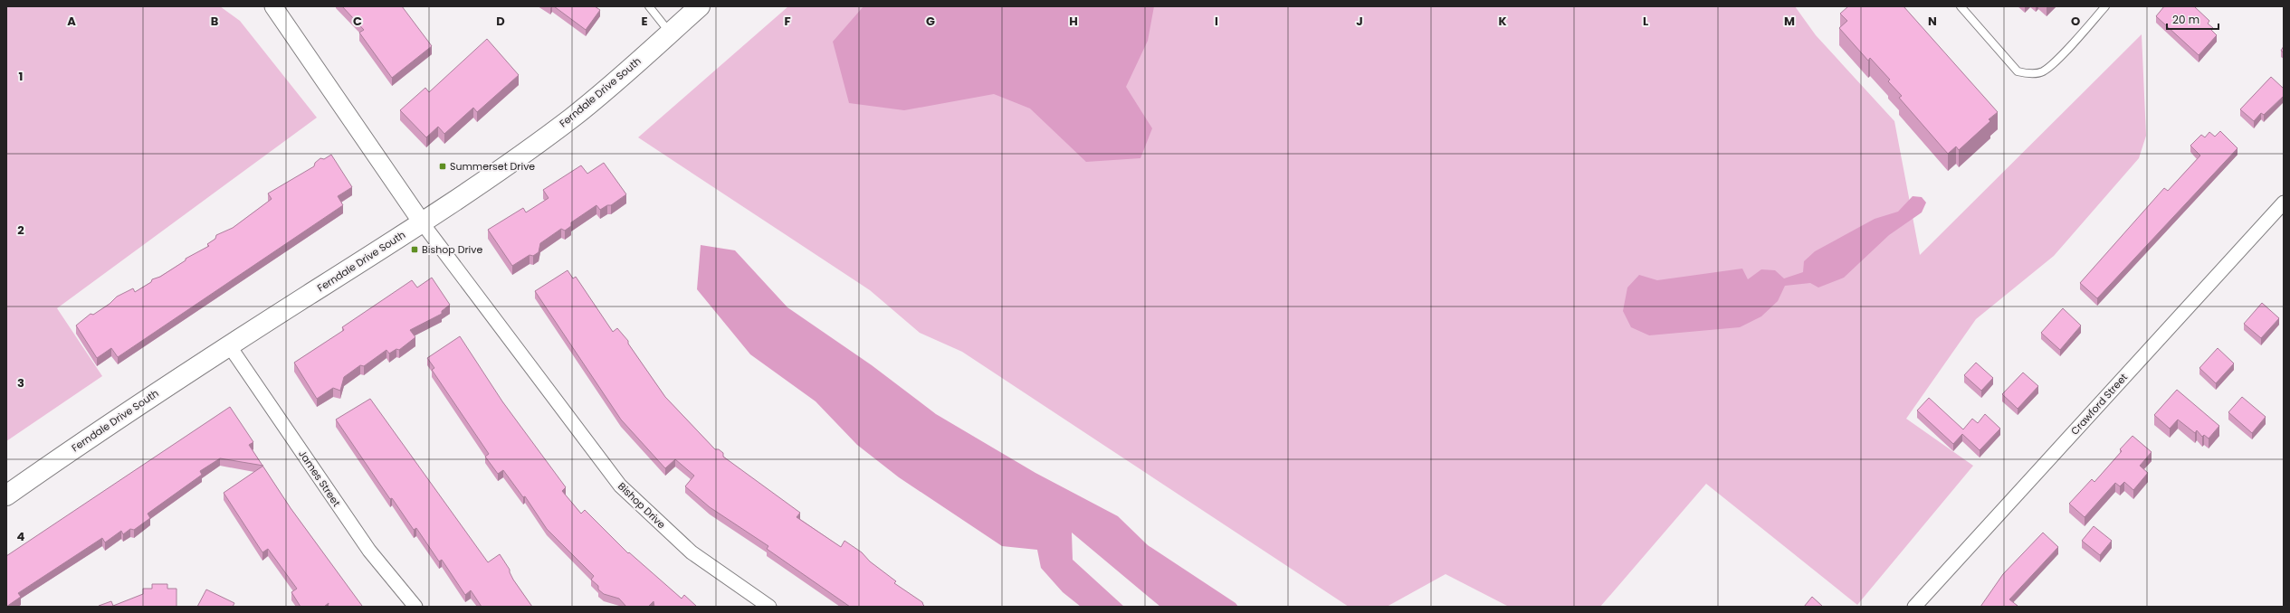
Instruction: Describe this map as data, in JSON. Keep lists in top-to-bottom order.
{
  "streets": {
    "main road": ["Ferndale Drive South"],
    "street": ["Crawford Street", "James Street", "Bishop Drive"]
  },
  "crossings": [
    ["Ferndale Drive South", "James Street"],
    ["Ferndale Drive South", "Bishop Drive"]
  ],
  "places": {
    "transit": ["Summerset Drive", "Bishop Drive"]
  },
  "scale_bar": "20 m",
  "grid": {
    "columns": [
      "A",
      "B",
      "C",
      "D",
      "E",
      "F",
      "G",
      "H",
      "I",
      "J",
      "K",
      "L",
      "M",
      "N",
      "O"
    ],
    "rows": [
      "1",
      "2",
      "3",
      "4"
    ]
  }
}
